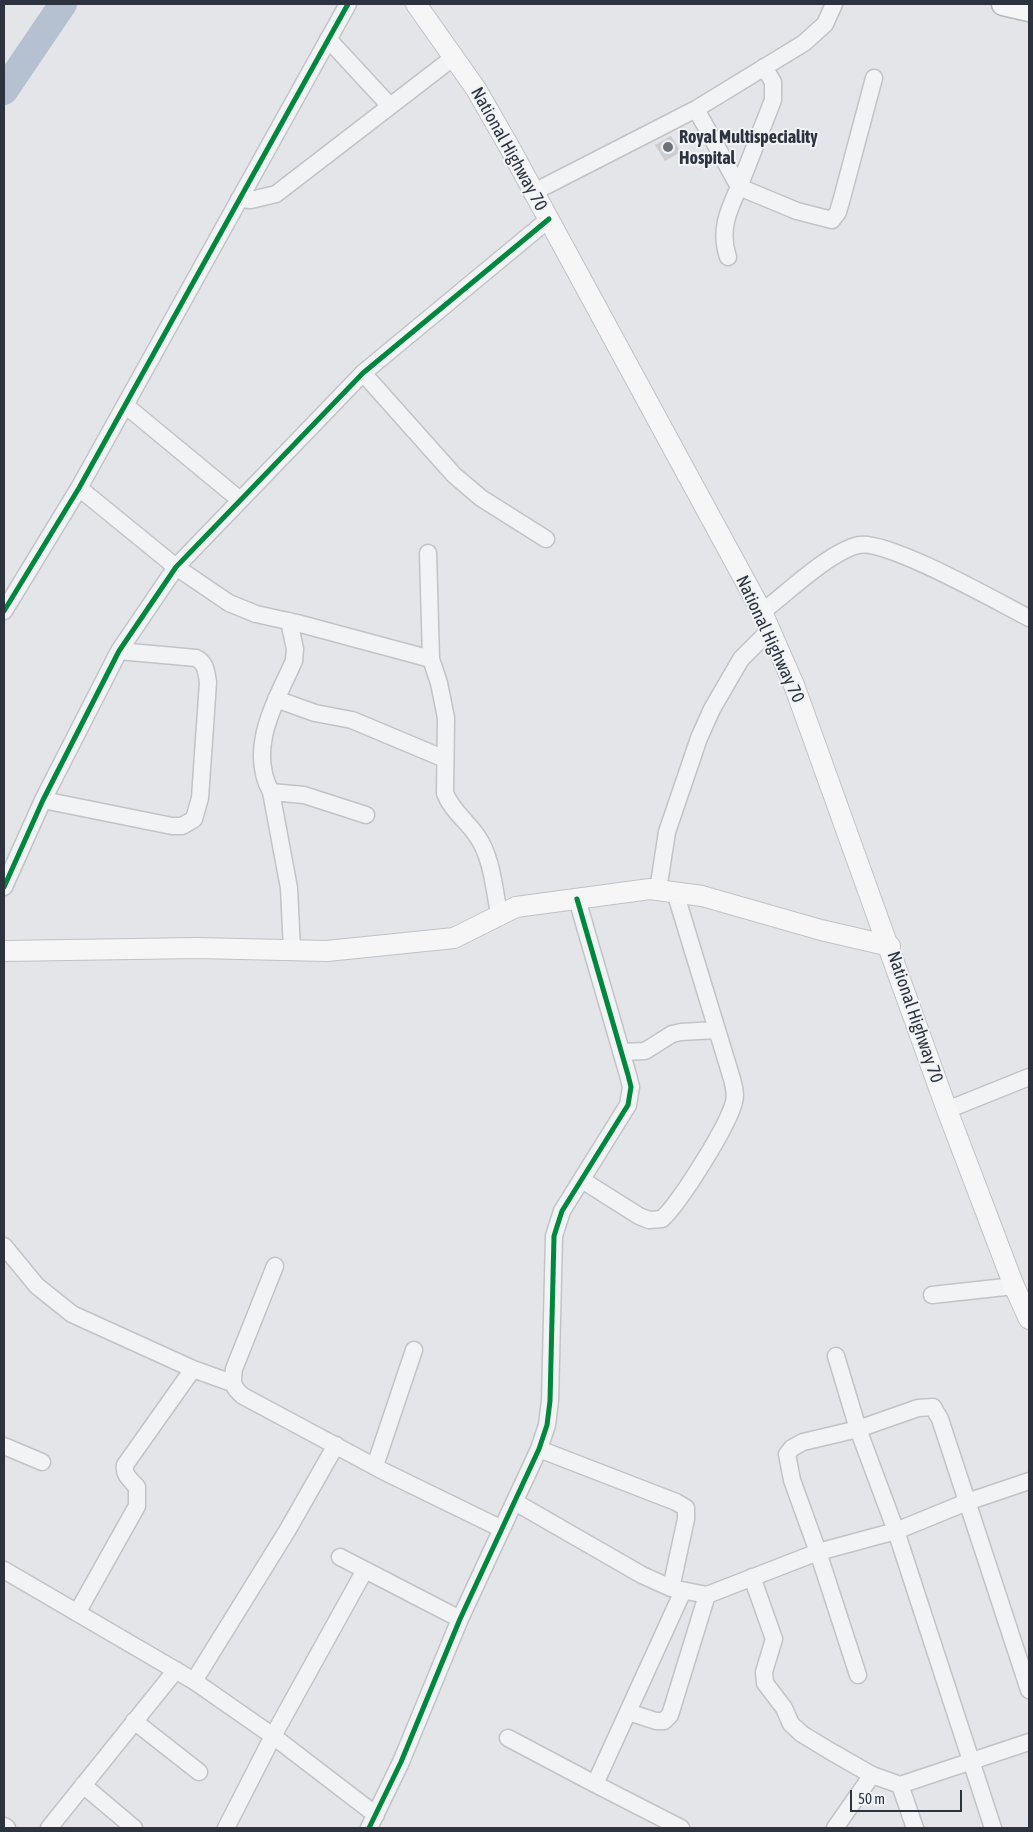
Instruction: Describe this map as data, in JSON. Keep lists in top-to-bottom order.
{
  "streets": {
    "main road": ["National Highway 70"]
  },
  "places": ["Royal Multispeciality Hospital"],
  "scale_bar": "50 m"
}
